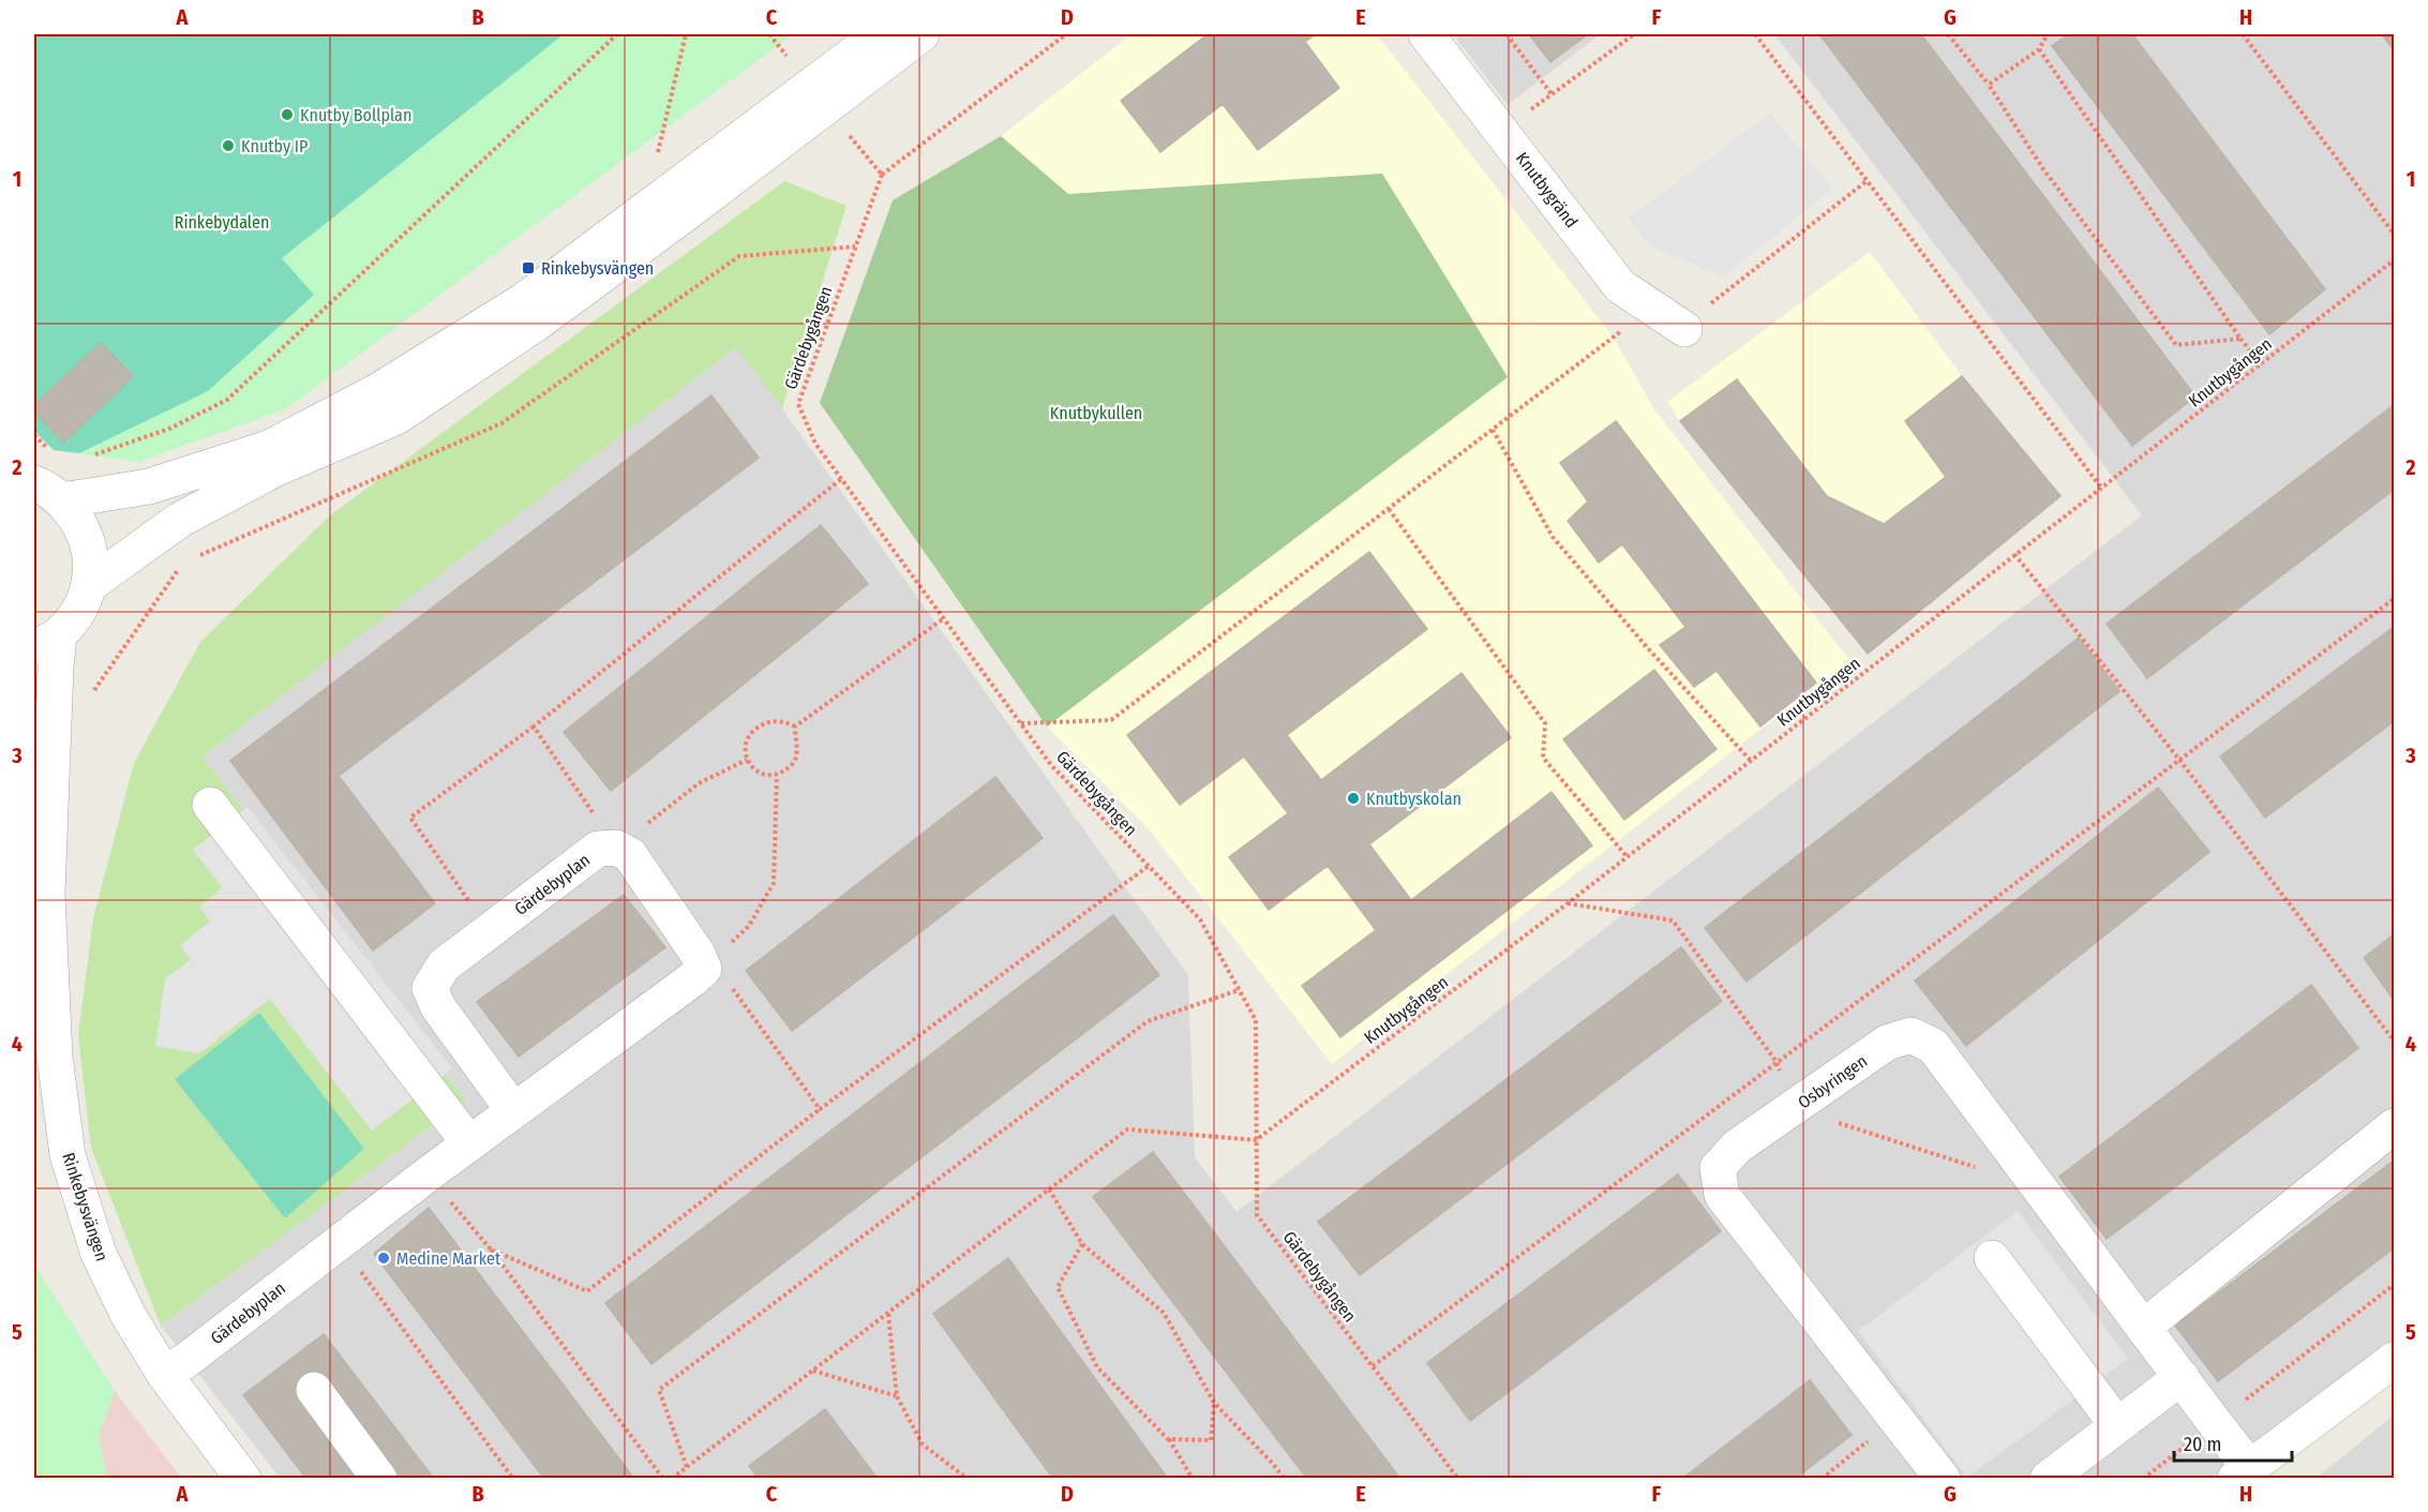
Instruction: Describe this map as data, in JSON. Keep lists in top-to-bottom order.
{
  "streets": {
    "street": [
      "Knutbygränd",
      "Gärdebyplan",
      "Osbyringen",
      "Rinkebysvängen"
    ],
    "path": ["Gärdebygången", "Knutbygången"]
  },
  "crossings": [
    ["Gärdebygången", "Knutbygången"],
    ["Gärdebyplan", "Rinkebysvängen"]
  ],
  "parks": ["Rinkebydalen", "Knutbykullen"],
  "places": {
    "other": [
      "Knutby Bollplan",
      "Knutby IP",
      "Knutbyskolan",
      "Medine Market"
    ],
    "transit": ["Rinkebysvängen"]
  },
  "scale_bar": "20 m",
  "grid": {
    "columns": [
      "A",
      "B",
      "C",
      "D",
      "E",
      "F",
      "G",
      "H"
    ],
    "rows": [
      "1",
      "2",
      "3",
      "4",
      "5"
    ]
  }
}
